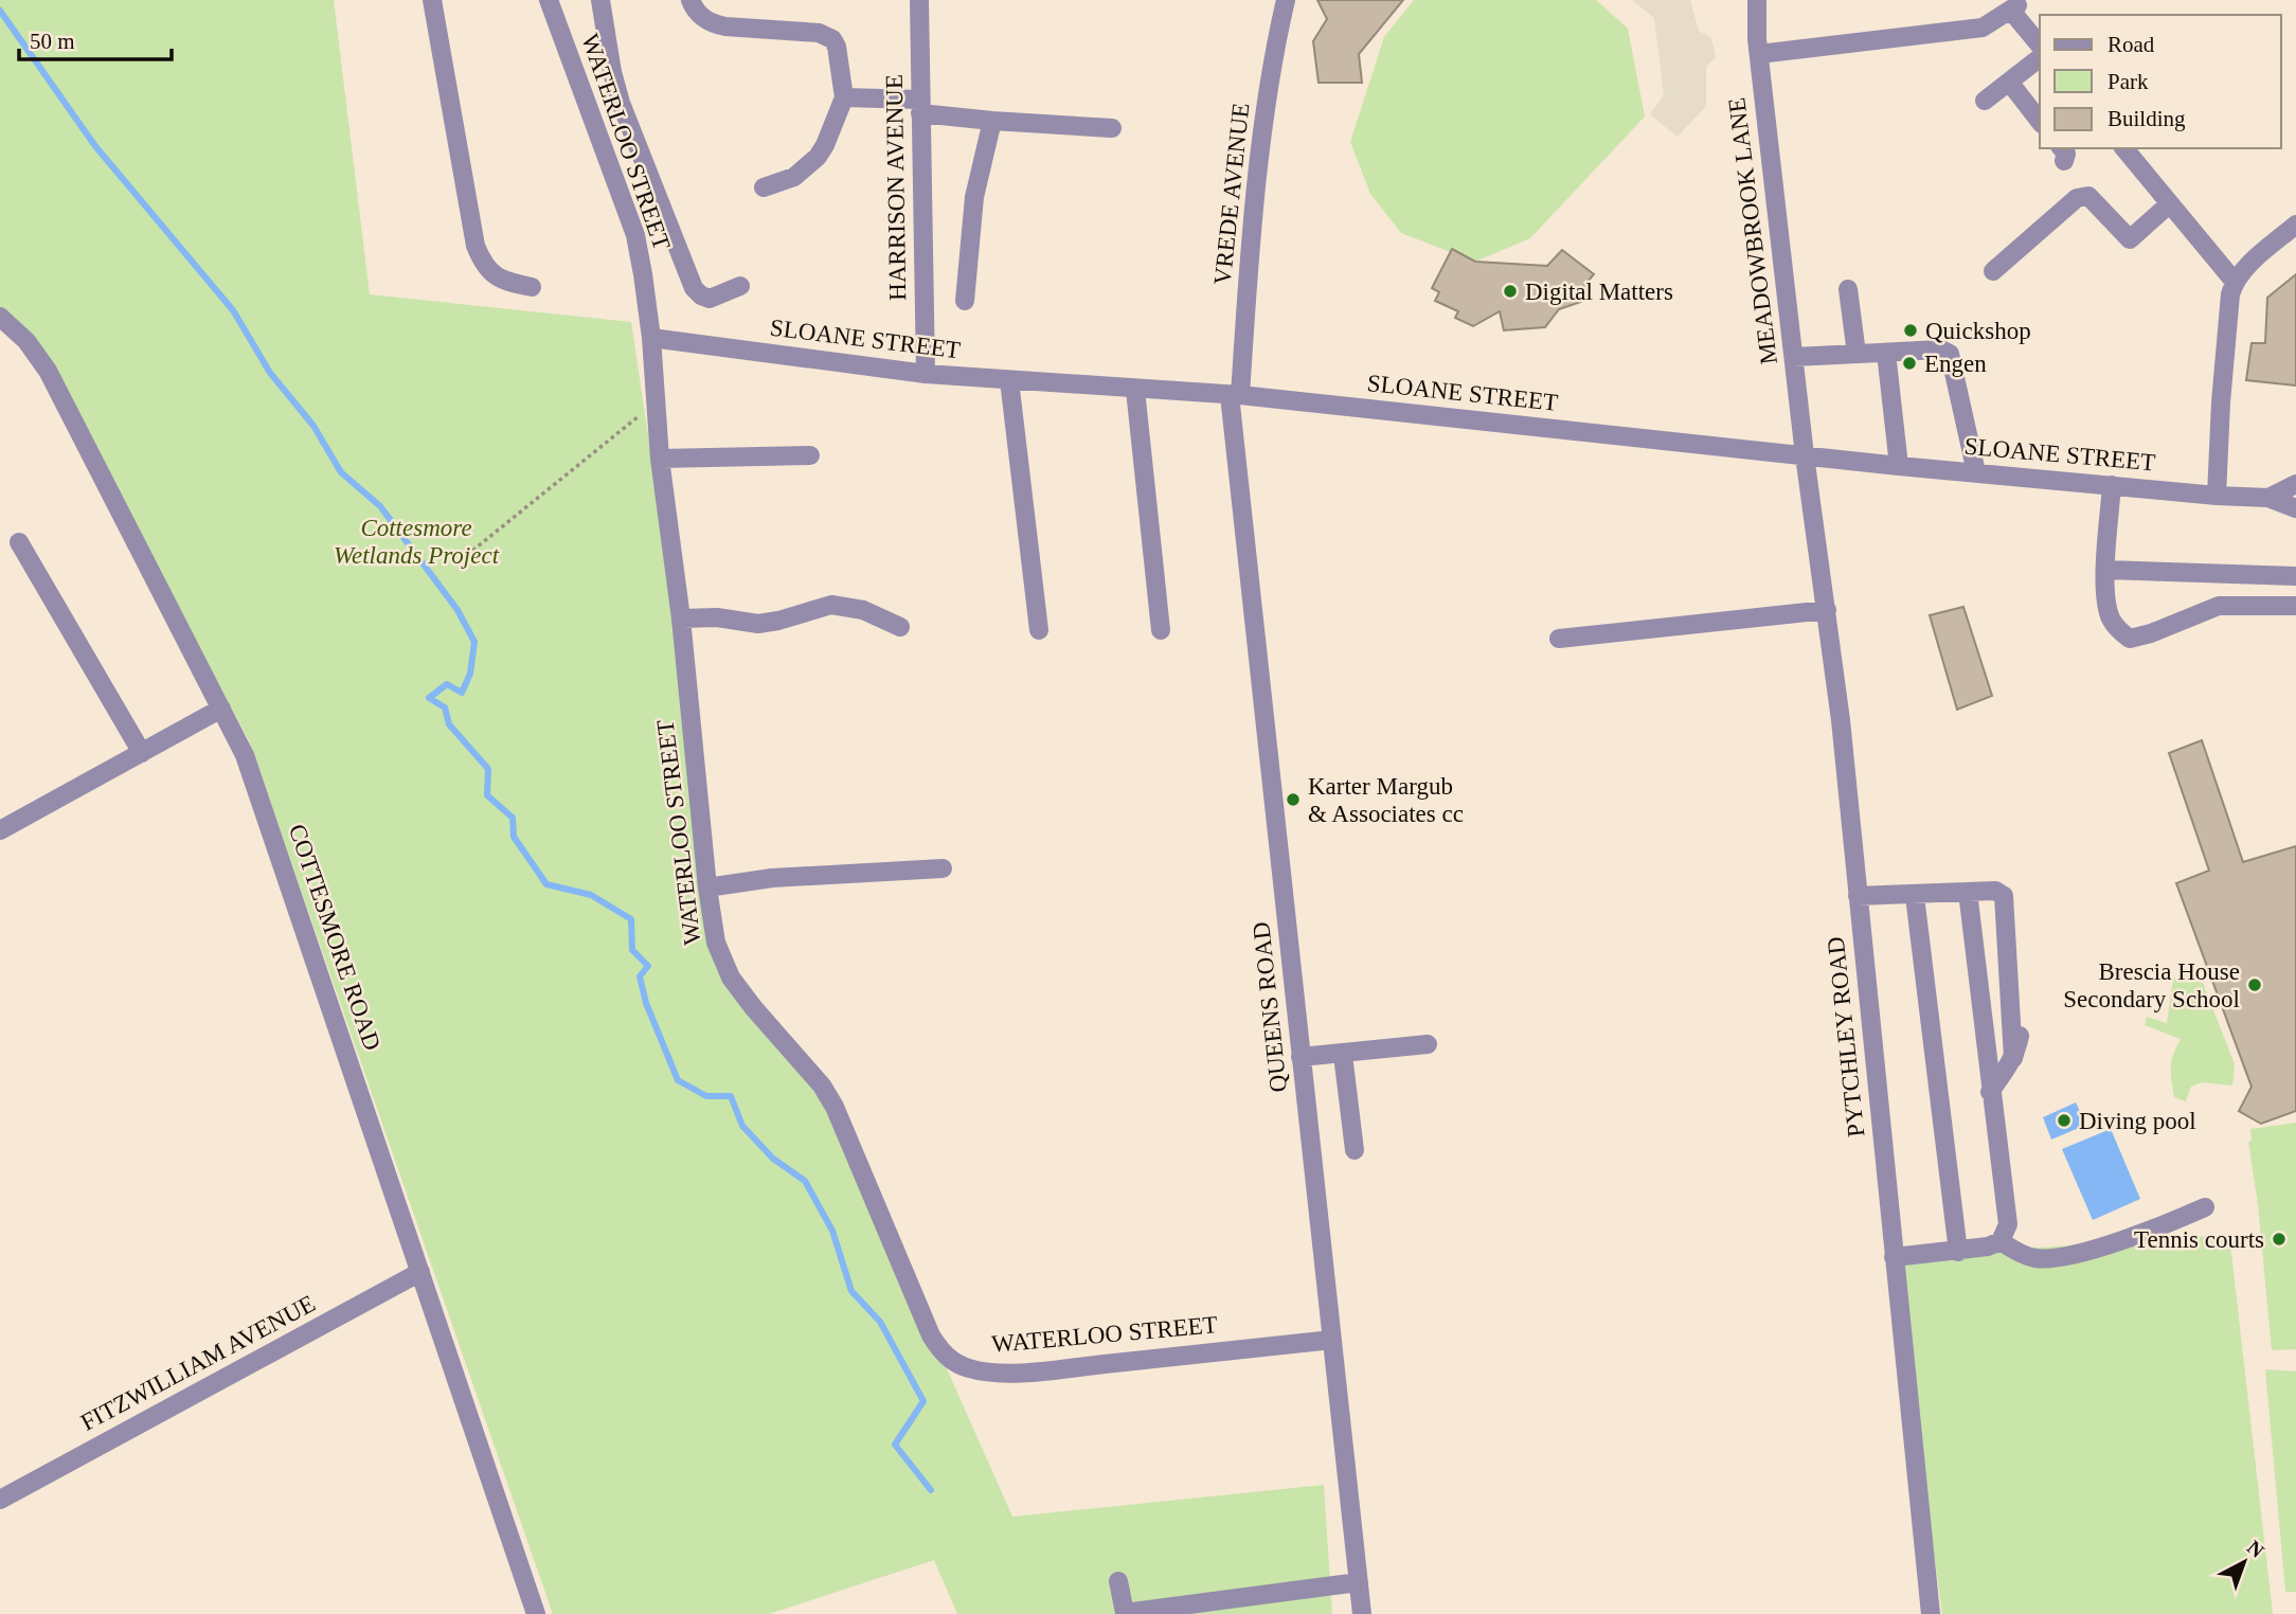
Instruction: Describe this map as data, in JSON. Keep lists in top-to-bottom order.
{
  "streets": {
    "street": [
      "WATERLOO STREET",
      "HARRISON AVENUE",
      "VREDE AVENUE",
      "MEADOWBROOK LANE",
      "SLOANE STREET",
      "COTTESMORE ROAD",
      "QUEENS ROAD",
      "PYTCHLEY ROAD",
      "FITZWILLIAM AVENUE"
    ]
  },
  "crossings": [
    ["WATERLOO STREET", "SLOANE STREET"],
    ["WATERLOO STREET", "QUEENS ROAD"],
    ["HARRISON AVENUE", "SLOANE STREET"],
    ["VREDE AVENUE", "SLOANE STREET"],
    ["VREDE AVENUE", "QUEENS ROAD"],
    ["MEADOWBROOK LANE", "SLOANE STREET"],
    ["MEADOWBROOK LANE", "PYTCHLEY ROAD"],
    ["SLOANE STREET", "QUEENS ROAD"],
    ["SLOANE STREET", "PYTCHLEY ROAD"],
    ["COTTESMORE ROAD", "FITZWILLIAM AVENUE"]
  ],
  "parks": ["Cottesmore Wetlands Project"],
  "places": [
    "Digital Matters",
    "Quickshop",
    "Engen",
    "Karter Margub & Associates cc",
    "Brescia House Secondary School",
    "Diving pool",
    "Tennis courts"
  ],
  "legend": ["Road", "Park", "Building"],
  "scale_bar": "50 m",
  "north": "top right"
}
